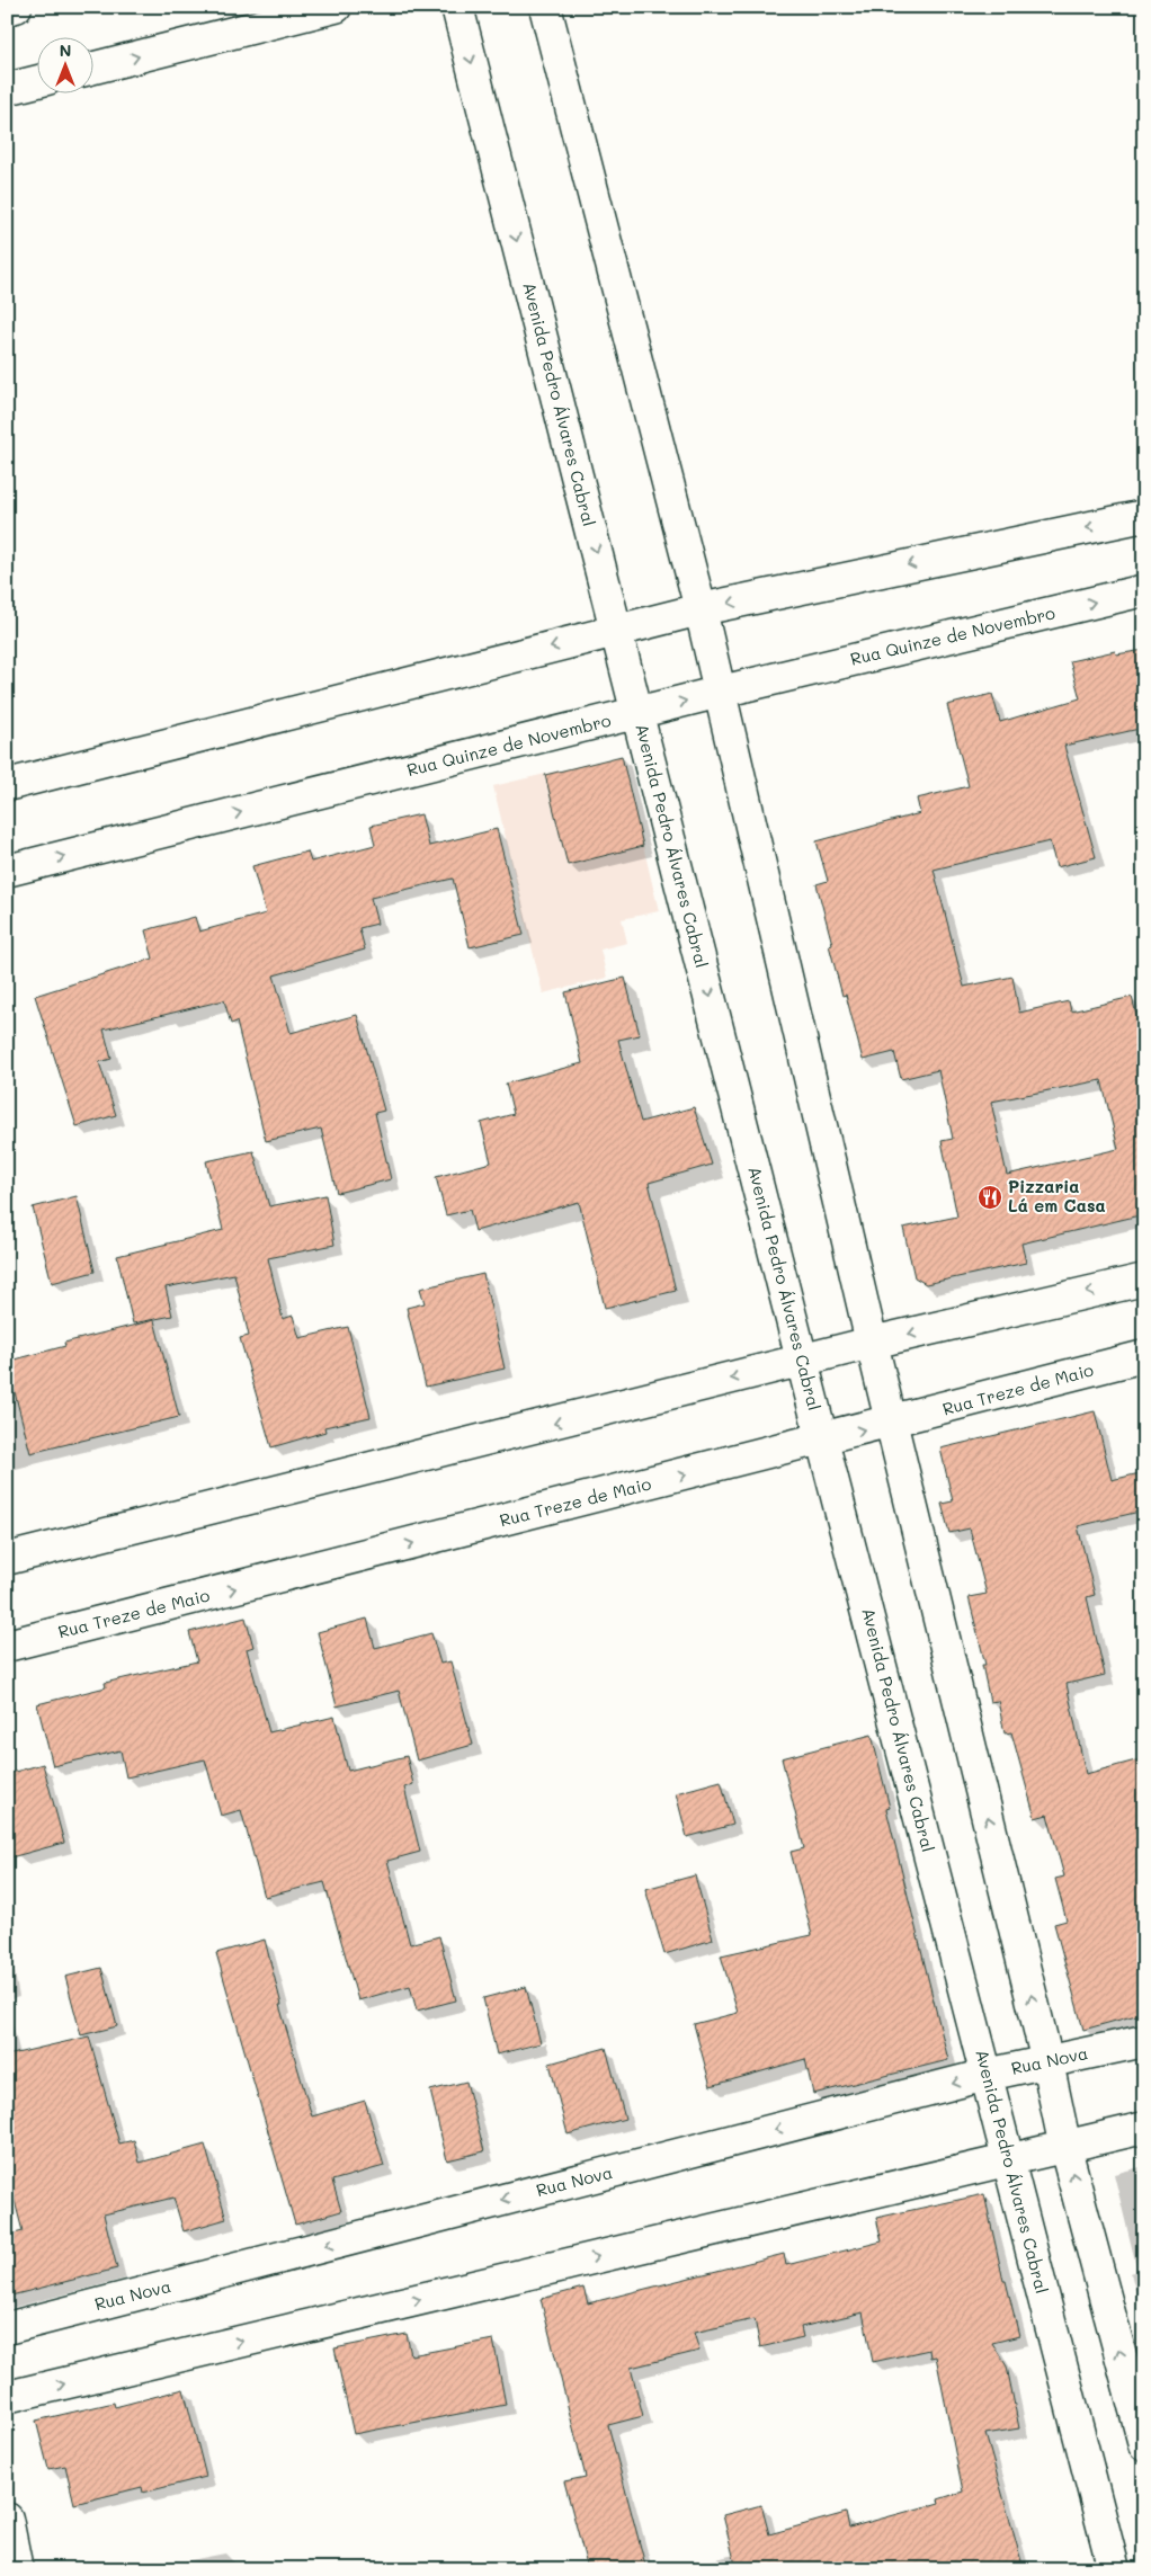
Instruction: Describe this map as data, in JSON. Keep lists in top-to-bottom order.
{
  "streets": {
    "street": [
      "Avenida Pedro Álvares Cabral",
      "Rua Quinze de Novembro",
      "Rua Treze de Maio",
      "Rua Nova"
    ]
  },
  "crossings": [
    ["Avenida Pedro Álvares Cabral", "Rua Quinze de Novembro"],
    ["Avenida Pedro Álvares Cabral", "Rua Treze de Maio"],
    ["Avenida Pedro Álvares Cabral", "Rua Nova"]
  ],
  "places": {
    "restaurant": ["Pizzaria Lá em Casa"]
  },
  "north": "top"
}
